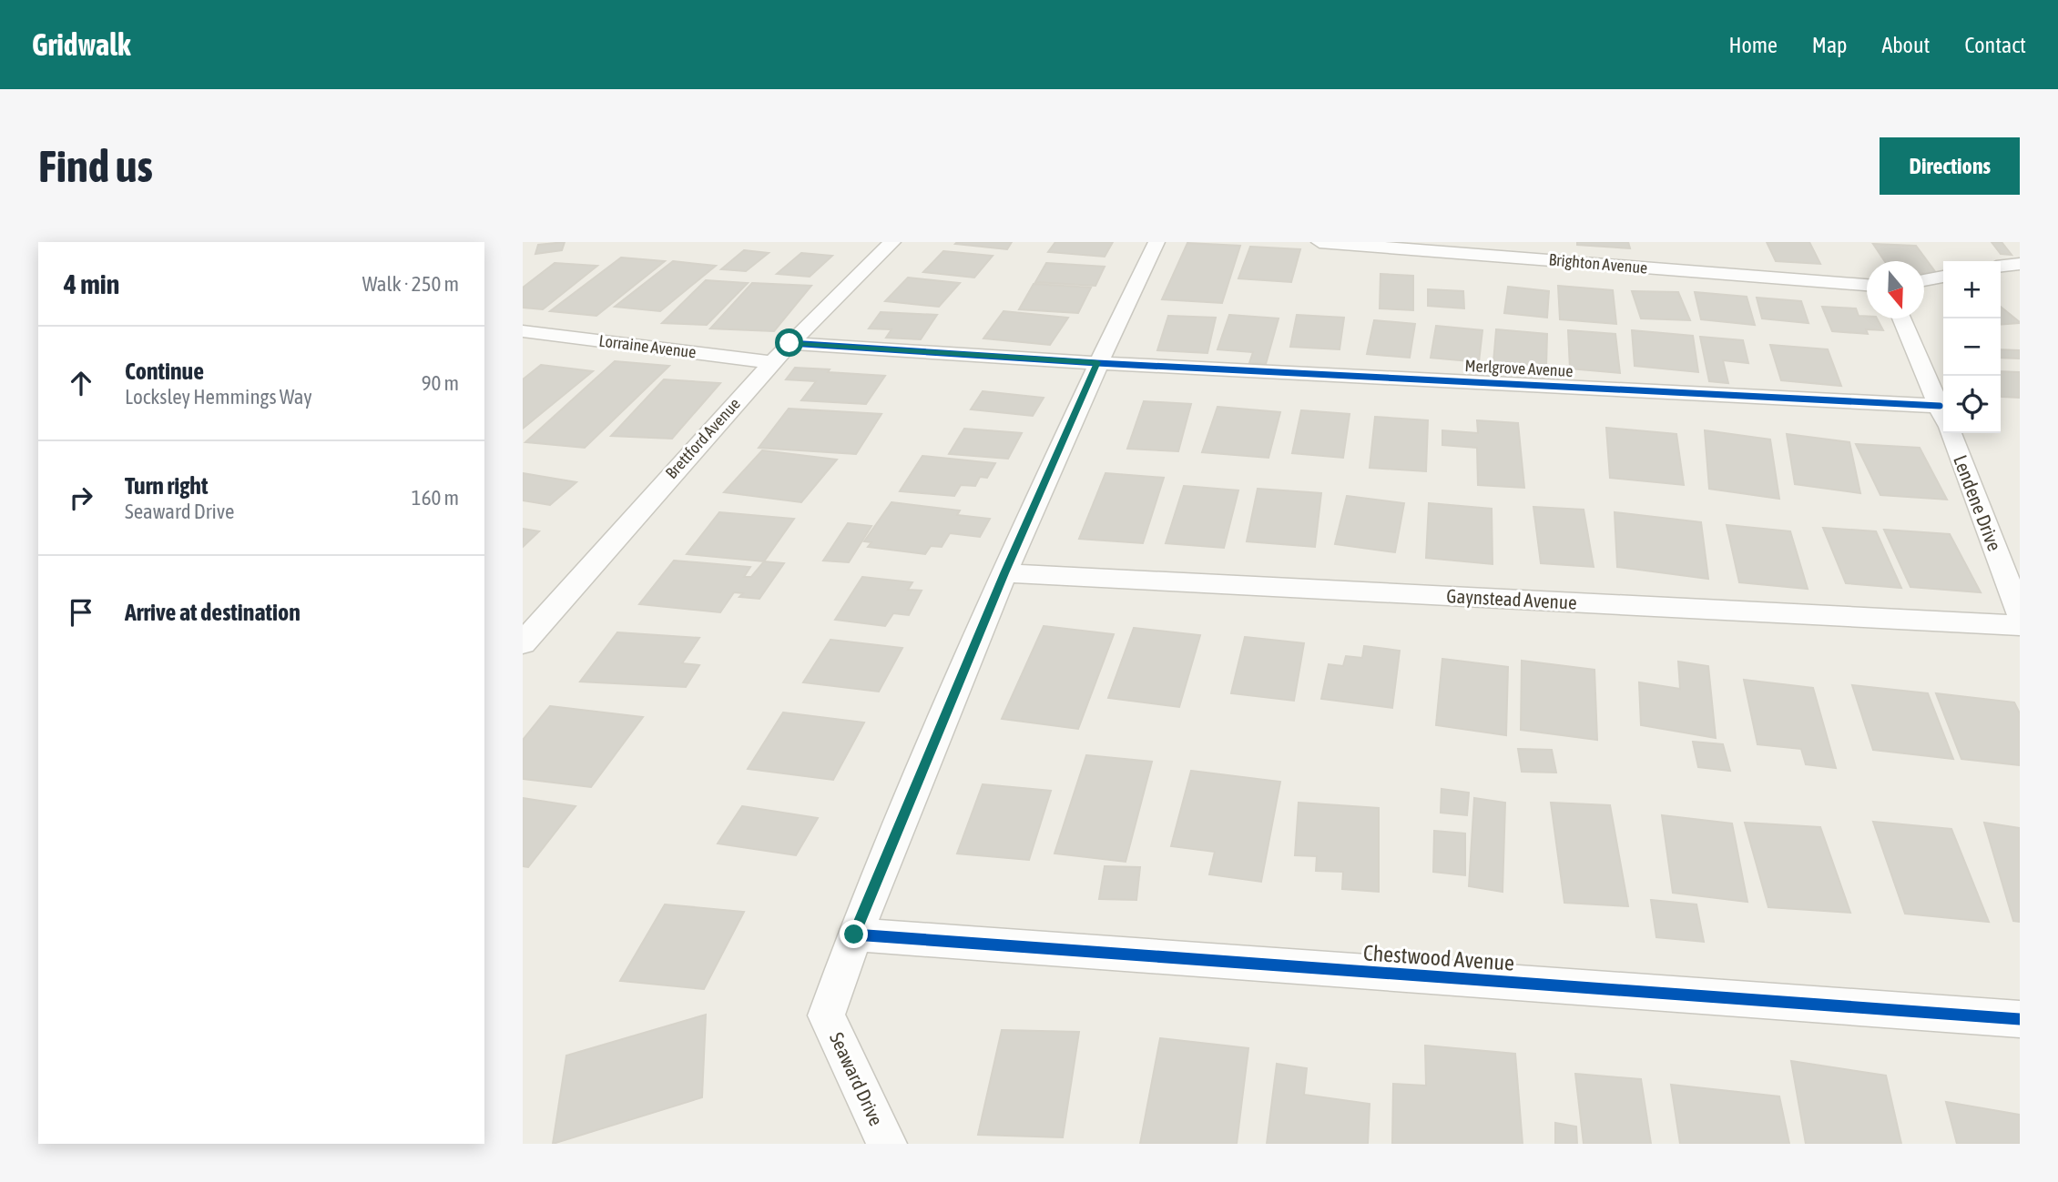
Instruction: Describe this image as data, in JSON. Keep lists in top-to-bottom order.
{
  "streets": {
    "street": [
      "Brighton Avenue",
      "Lorraine Avenue",
      "Merlgrove Avenue",
      "Brettford Avenue",
      "Lendene Drive",
      "Gaynstead Avenue",
      "Chestwood Avenue",
      "Seaward Drive"
    ]
  },
  "crossings": [
    ["Lorraine Avenue", "Brettford Avenue"],
    ["Merlgrove Avenue", "Brettford Avenue"],
    ["Merlgrove Avenue", "Seaward Drive"],
    ["Gaynstead Avenue", "Seaward Drive"],
    ["Chestwood Avenue", "Seaward Drive"]
  ],
  "north": "bottom",
  "page": {
    "header": "Gridwalk",
    "nav": [
      "Home",
      "Map",
      "About",
      "Contact"
    ],
    "buttons": "Directions",
    "title": "Find us",
    "heading": ["4 min", "Walk · 250 m"],
    "map_buttons": ["+", "−"],
    "list": [
      ["Continue", "Locksley Hemmings Way", "90 m"],
      ["Turn right", "Seaward Drive", "160 m"],
      "Arrive at destination"
    ]
  }
}
